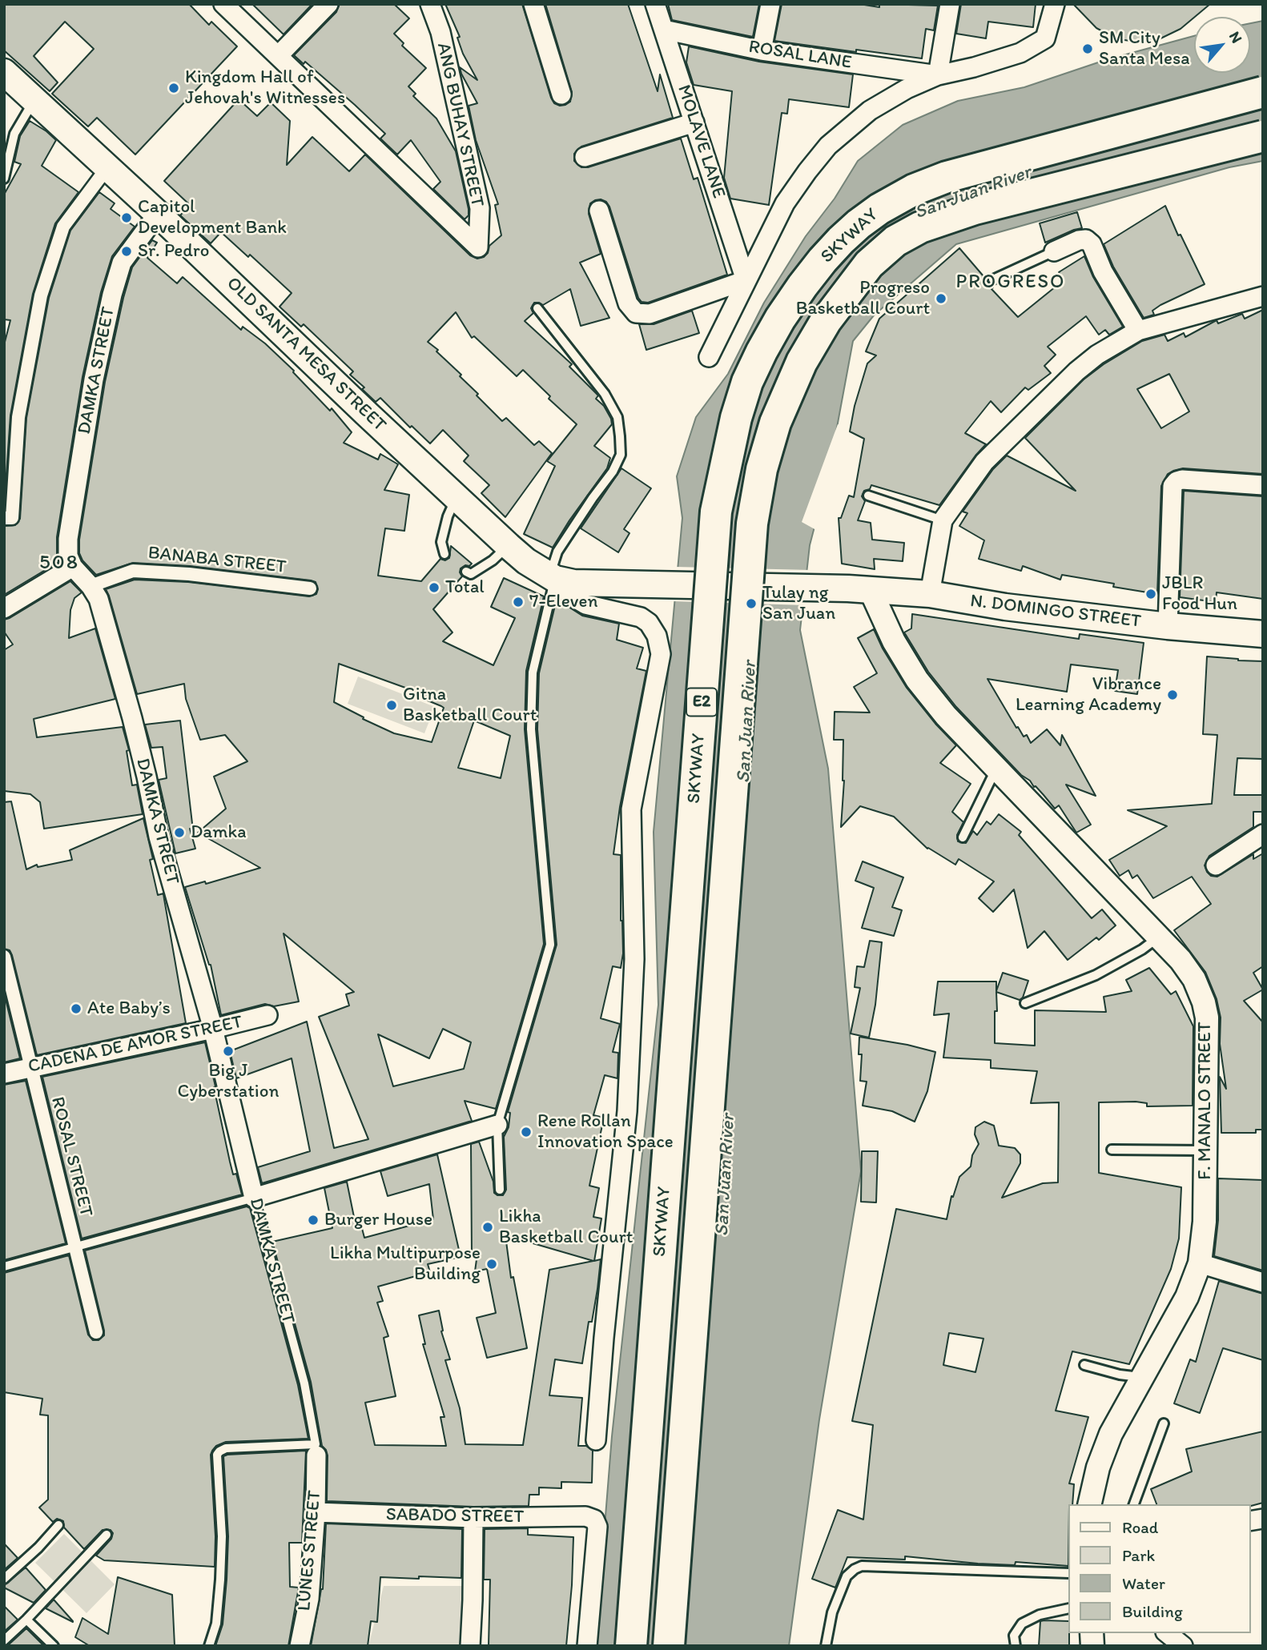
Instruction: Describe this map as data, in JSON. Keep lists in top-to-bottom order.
{
  "streets": {
    "highway": ["SKYWAY", "E2"],
    "main road": ["OLD SANTA MESA STREET", "N. DOMINGO STREET"],
    "street": [
      "ROSAL LANE",
      "ANG BUHAY STREET",
      "MOLAVE LANE",
      "DAMKA STREET",
      "BANABA STREET",
      "CADENA DE AMOR STREET",
      "F. MANALO STREET",
      "ROSAL STREET",
      "SABADO STREET",
      "LUNES STREET"
    ]
  },
  "crossings": [
    ["ROSAL LANE", "MOLAVE LANE"],
    ["OLD SANTA MESA STREET", "DAMKA STREET"],
    ["OLD SANTA MESA STREET", "N. DOMINGO STREET"],
    ["DAMKA STREET", "BANABA STREET"],
    ["DAMKA STREET", "CADENA DE AMOR STREET"],
    ["DAMKA STREET", "LUNES STREET"],
    ["N. DOMINGO STREET", "F. MANALO STREET"],
    ["CADENA DE AMOR STREET", "ROSAL STREET"],
    ["SABADO STREET", "LUNES STREET"]
  ],
  "districts": ["PROGRESO", "508"],
  "water": ["San Juan River"],
  "places": [
    "SM City Santa Mesa",
    "Kingdom Hall of Jehovah's Witnesses",
    "Capitol Development Bank",
    "Sr. Pedro",
    "Progreso Basketball Court",
    "Total",
    "JBLR Food Hun",
    "7-Eleven",
    "Tulay ng San Juan",
    "Vibrance Learning Academy",
    "Gitna Basketball Court",
    "Damka",
    "Ate Baby’s",
    "Big J Cyberstation",
    "Rene Rollan Innovation Space",
    "Burger House",
    "Likha Basketball Court",
    "Likha Multipurpose Building"
  ],
  "legend": [
    "Road",
    "Park",
    "Water",
    "Building"
  ],
  "north": "top right"
}
